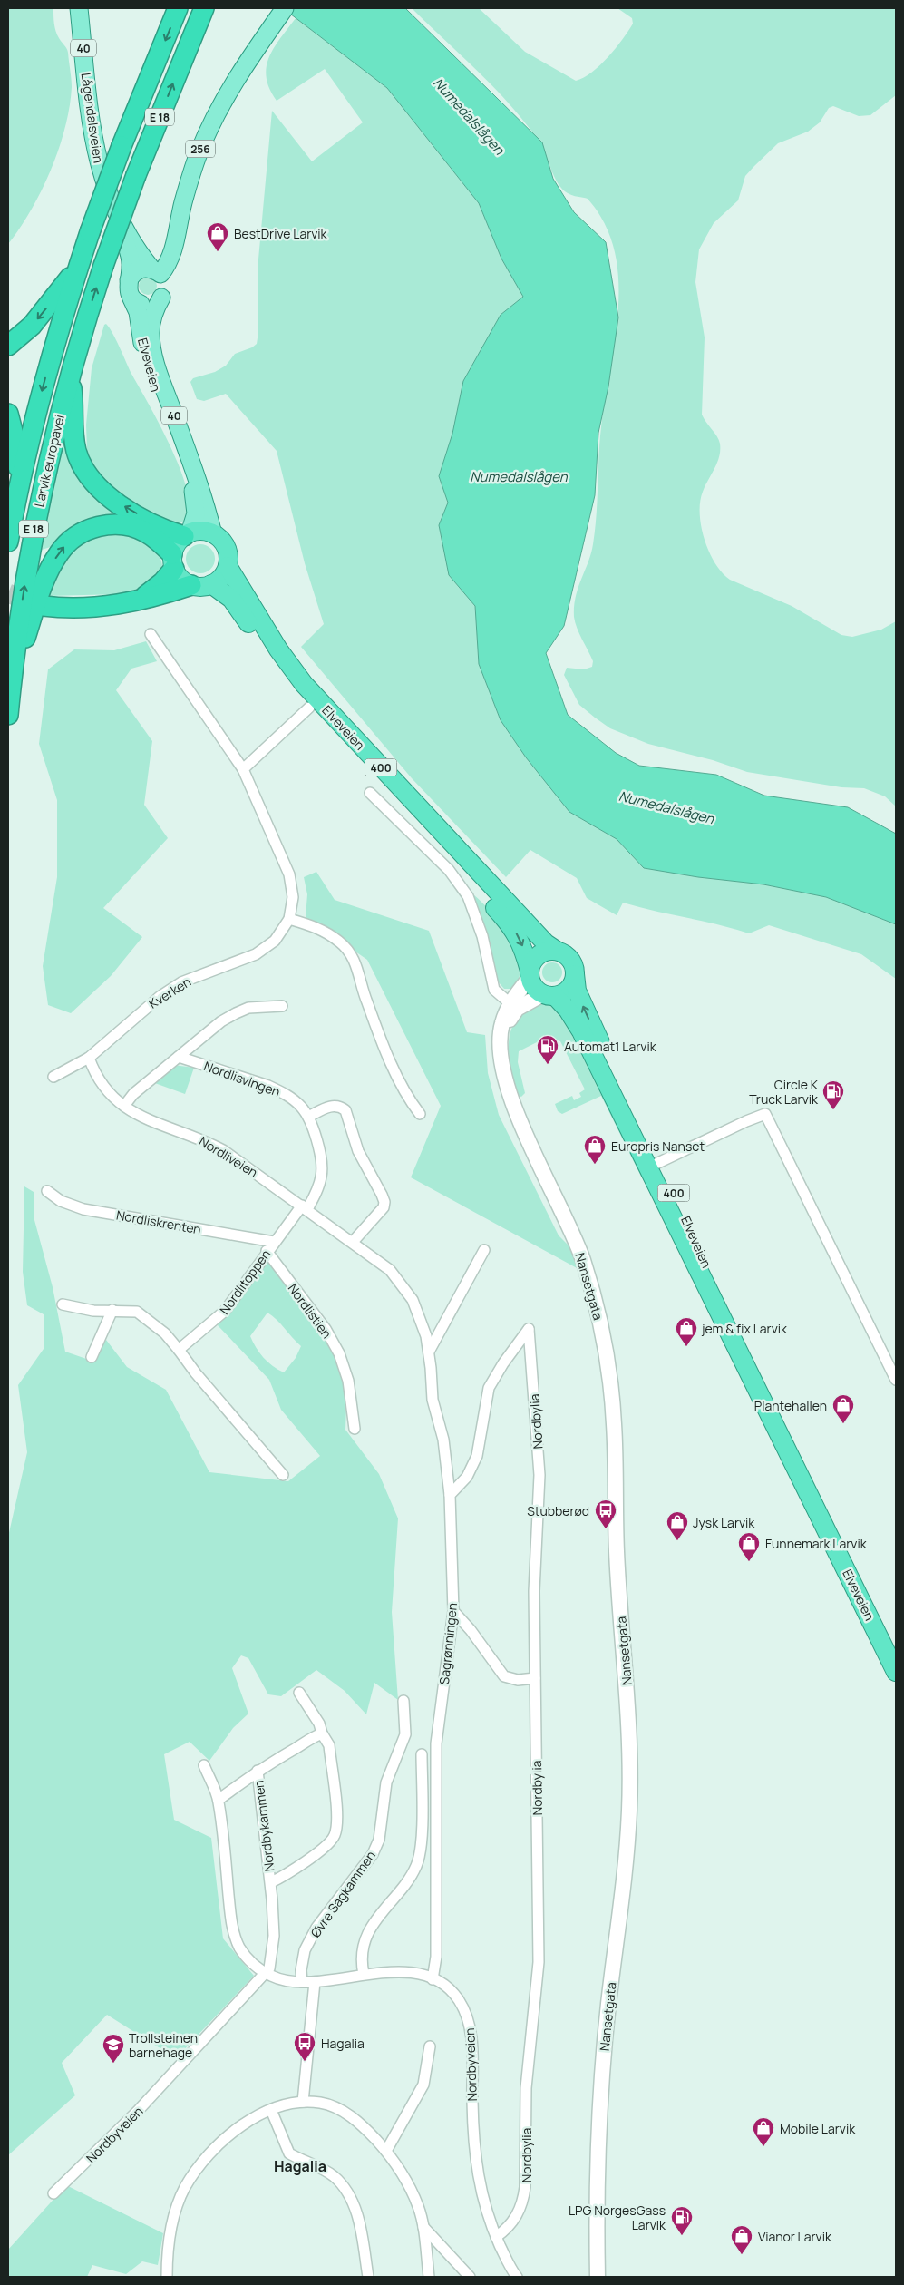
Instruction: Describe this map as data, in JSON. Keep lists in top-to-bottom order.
{
  "streets": {
    "highway": [
      "E 18",
      "Elveveien",
      "Larvik europavei",
      "400"
    ],
    "main road": [
      "40",
      "Lågendalsveien",
      "256",
      "Nansetgata"
    ],
    "street": [
      "Kverken",
      "Nordlisvingen",
      "Nordliveien",
      "Nordliskrenten",
      "Nordlitoppen",
      "Nordlistien",
      "Nordbylia",
      "Sagrønningen",
      "Nordbykammen",
      "Øvre Sagkammen",
      "Nordbyveien"
    ]
  },
  "crossings": [
    ["40", "Lågendalsveien"],
    ["40", "256"],
    ["40", "Elveveien"],
    ["E 18", "Elveveien"],
    ["E 18", "Larvik europavei"],
    ["E 18", "400"],
    ["Lågendalsveien", "256"],
    ["Lågendalsveien", "Elveveien"],
    ["256", "Elveveien"],
    ["Elveveien", "400"],
    ["Elveveien", "Nansetgata"],
    ["400", "Nansetgata"],
    ["Kverken", "Nordliveien"],
    ["Nordlisvingen", "Nordliveien"],
    ["Nordlisvingen", "Nordlitoppen"],
    ["Nordliveien", "Nordlitoppen"],
    ["Nordliveien", "Nordbylia"],
    ["Nordliveien", "Sagrønningen"],
    ["Nordliskrenten", "Nordlitoppen"],
    ["Nordlitoppen", "Nordlistien"],
    ["Nordbylia", "Sagrønningen"],
    ["Nordbylia", "Nordbyveien"],
    ["Sagrønningen", "Nordbyveien"],
    ["Nordbykammen", "Nordbyveien"],
    ["Øvre Sagkammen", "Nordbyveien"]
  ],
  "districts": ["Hagalia"],
  "water": ["Numedalslågen"],
  "places": {
    "shop": [
      "BestDrive Larvik",
      "Europris Nanset",
      "jem & fix Larvik",
      "Plantehallen",
      "Jysk Larvik",
      "Funnemark Larvik",
      "Mobile Larvik",
      "Vianor Larvik"
    ],
    "fuel station": ["Automat1 Larvik", "Circle K Truck Larvik", "LPG NorgesGass Larvik"],
    "bus stop": ["Stubberød", "Hagalia"],
    "school or university": ["Trollsteinen barnehage"]
  }
}
